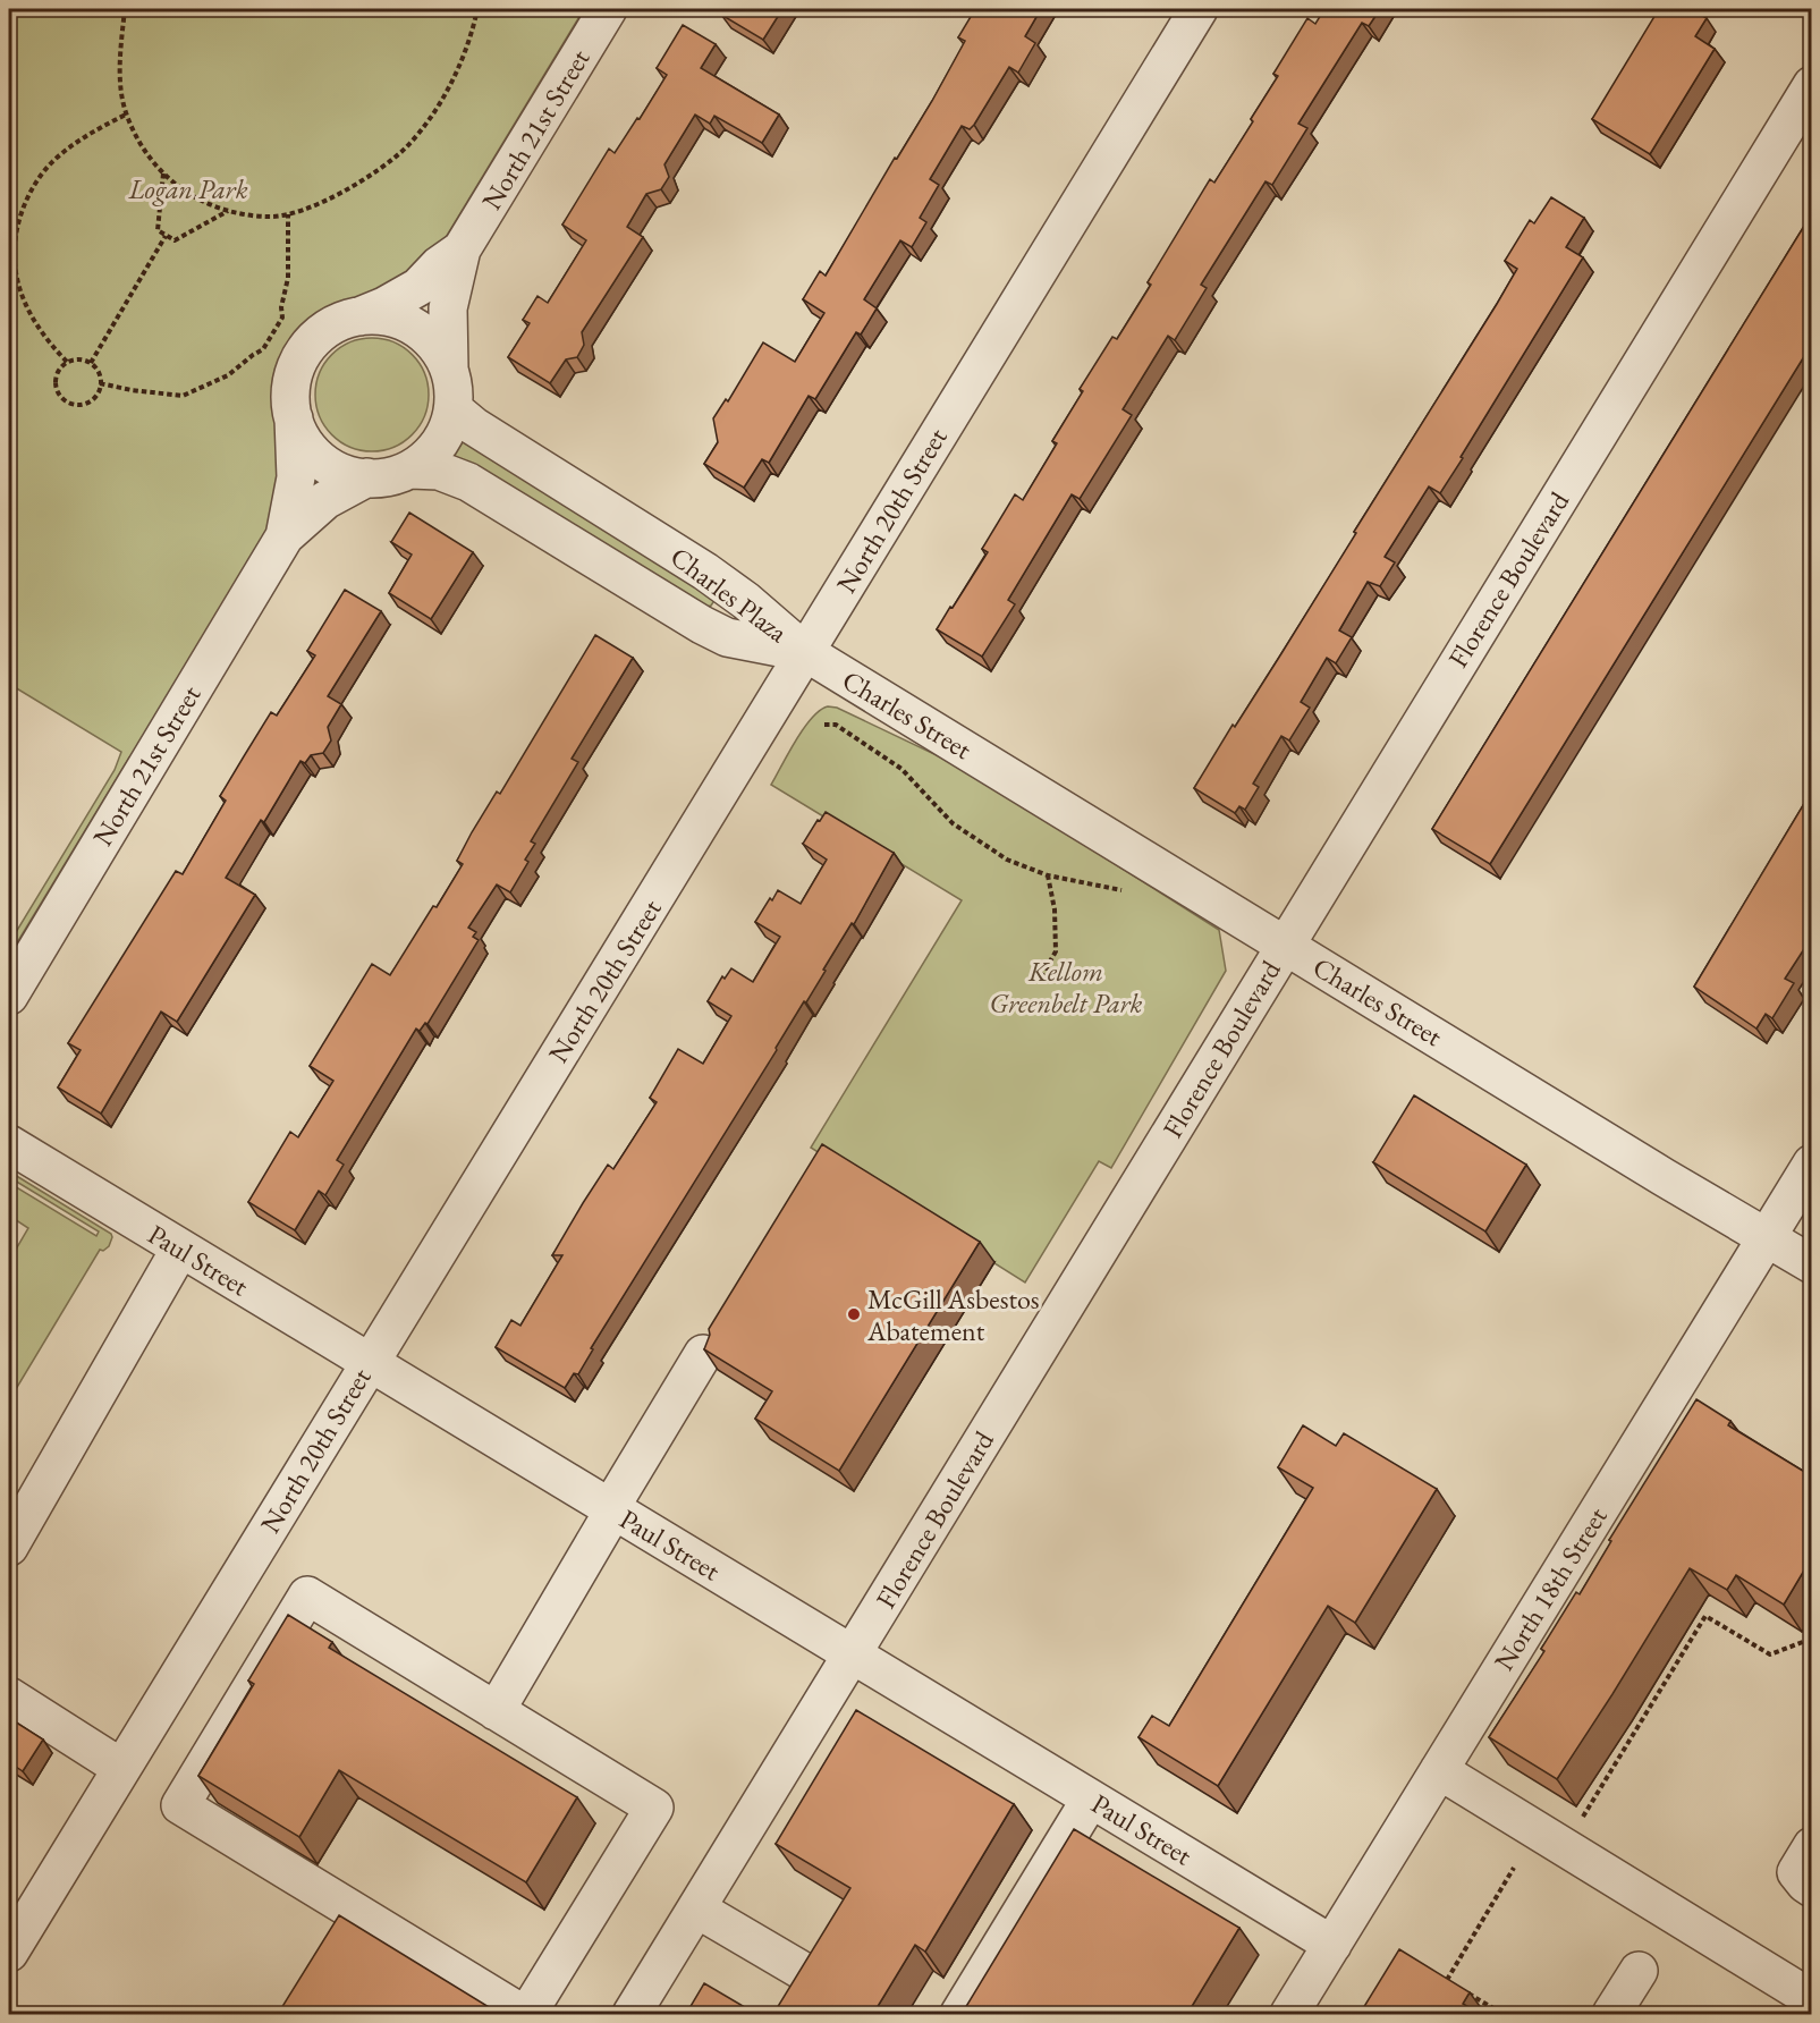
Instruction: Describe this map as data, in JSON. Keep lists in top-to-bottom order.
{
  "streets": {
    "street": [
      "North 21st Street",
      "North 20th Street",
      "Florence Boulevard",
      "Charles Plaza",
      "Charles Street",
      "Paul Street",
      "North 18th Street"
    ]
  },
  "crossings": [
    ["North 20th Street", "Charles Plaza"],
    ["North 20th Street", "Charles Street"],
    ["North 20th Street", "Paul Street"],
    ["Florence Boulevard", "Charles Street"],
    ["Florence Boulevard", "Paul Street"],
    ["Charles Plaza", "Charles Street"],
    ["Charles Street", "North 18th Street"],
    ["Paul Street", "North 18th Street"]
  ],
  "parks": ["Logan Park", "Kellom Greenbelt Park"],
  "places": ["McGill Asbestos Abatement"]
}
